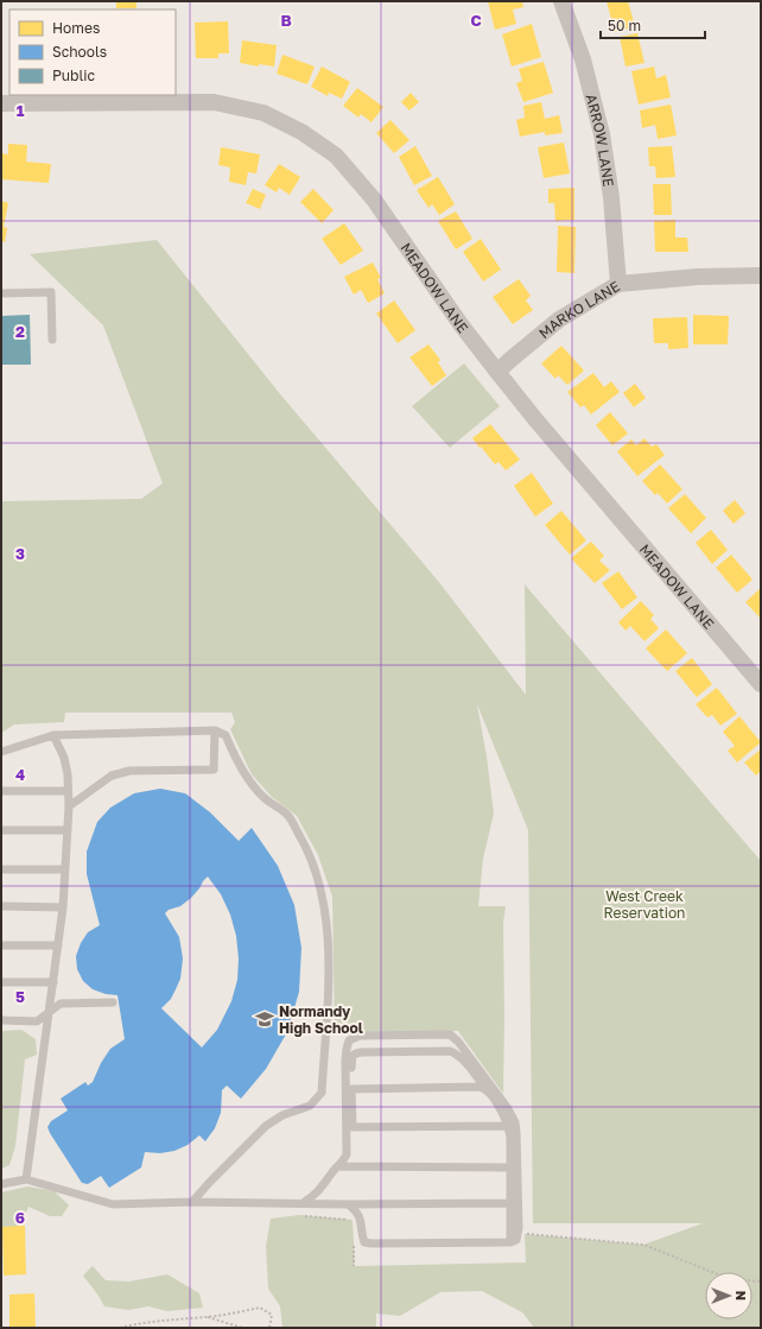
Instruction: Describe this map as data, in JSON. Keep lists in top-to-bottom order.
{
  "streets": {
    "street": ["ARROW LANE", "MEADOW LANE", "MARKO LANE"]
  },
  "crossings": [
    ["ARROW LANE", "MARKO LANE"],
    ["MEADOW LANE", "MARKO LANE"]
  ],
  "parks": ["West Creek Reservation"],
  "places": {
    "school or university": ["Normandy High School"]
  },
  "legend": ["Homes", "Schools", "Public"],
  "scale_bar": "50 m",
  "north": "right",
  "grid": {
    "columns": ["B", "C"],
    "rows": [
      "1",
      "2",
      "3",
      "4",
      "5",
      "6"
    ]
  }
}
